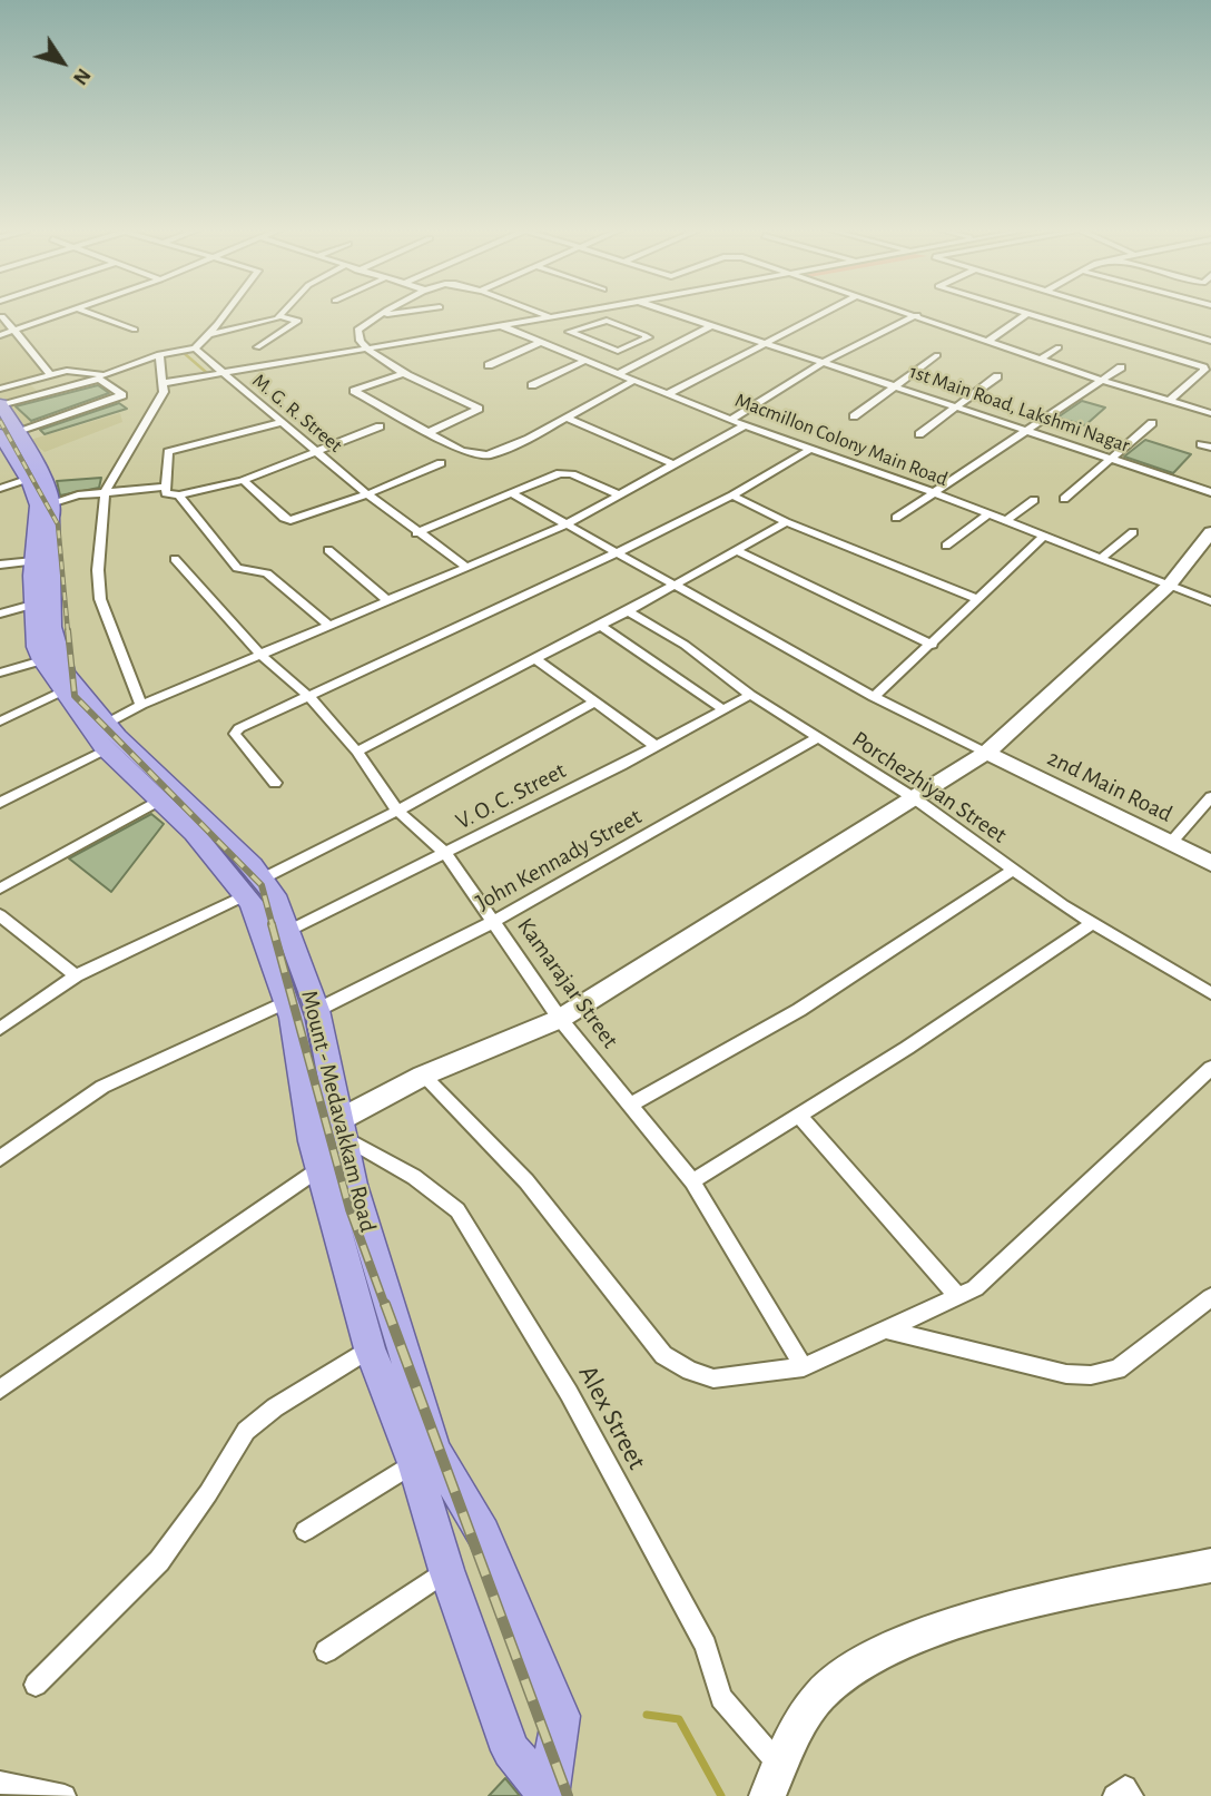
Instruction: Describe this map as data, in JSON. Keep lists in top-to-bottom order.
{
  "streets": {
    "main road": ["Mount - Medavakkam Road"],
    "street": [
      "1st Main Road, Lakshmi Nagar",
      "M. G. R. Street",
      "Macmillon Colony Main Road",
      "2nd Main Road",
      "Porchezhiyan Street",
      "V. O. C. Street",
      "John Kennady Street",
      "Kamarajar Street",
      "Alex Street"
    ]
  },
  "crossings": [
    ["Porchezhiyan Street", "V. O. C. Street"],
    ["Porchezhiyan Street", "John Kennady Street"],
    ["V. O. C. Street", "Kamarajar Street"],
    ["V. O. C. Street", "Mount - Medavakkam Road"],
    ["John Kennady Street", "Kamarajar Street"],
    ["John Kennady Street", "Mount - Medavakkam Road"],
    ["Mount - Medavakkam Road", "Alex Street"]
  ],
  "north": "bottom right"
}
